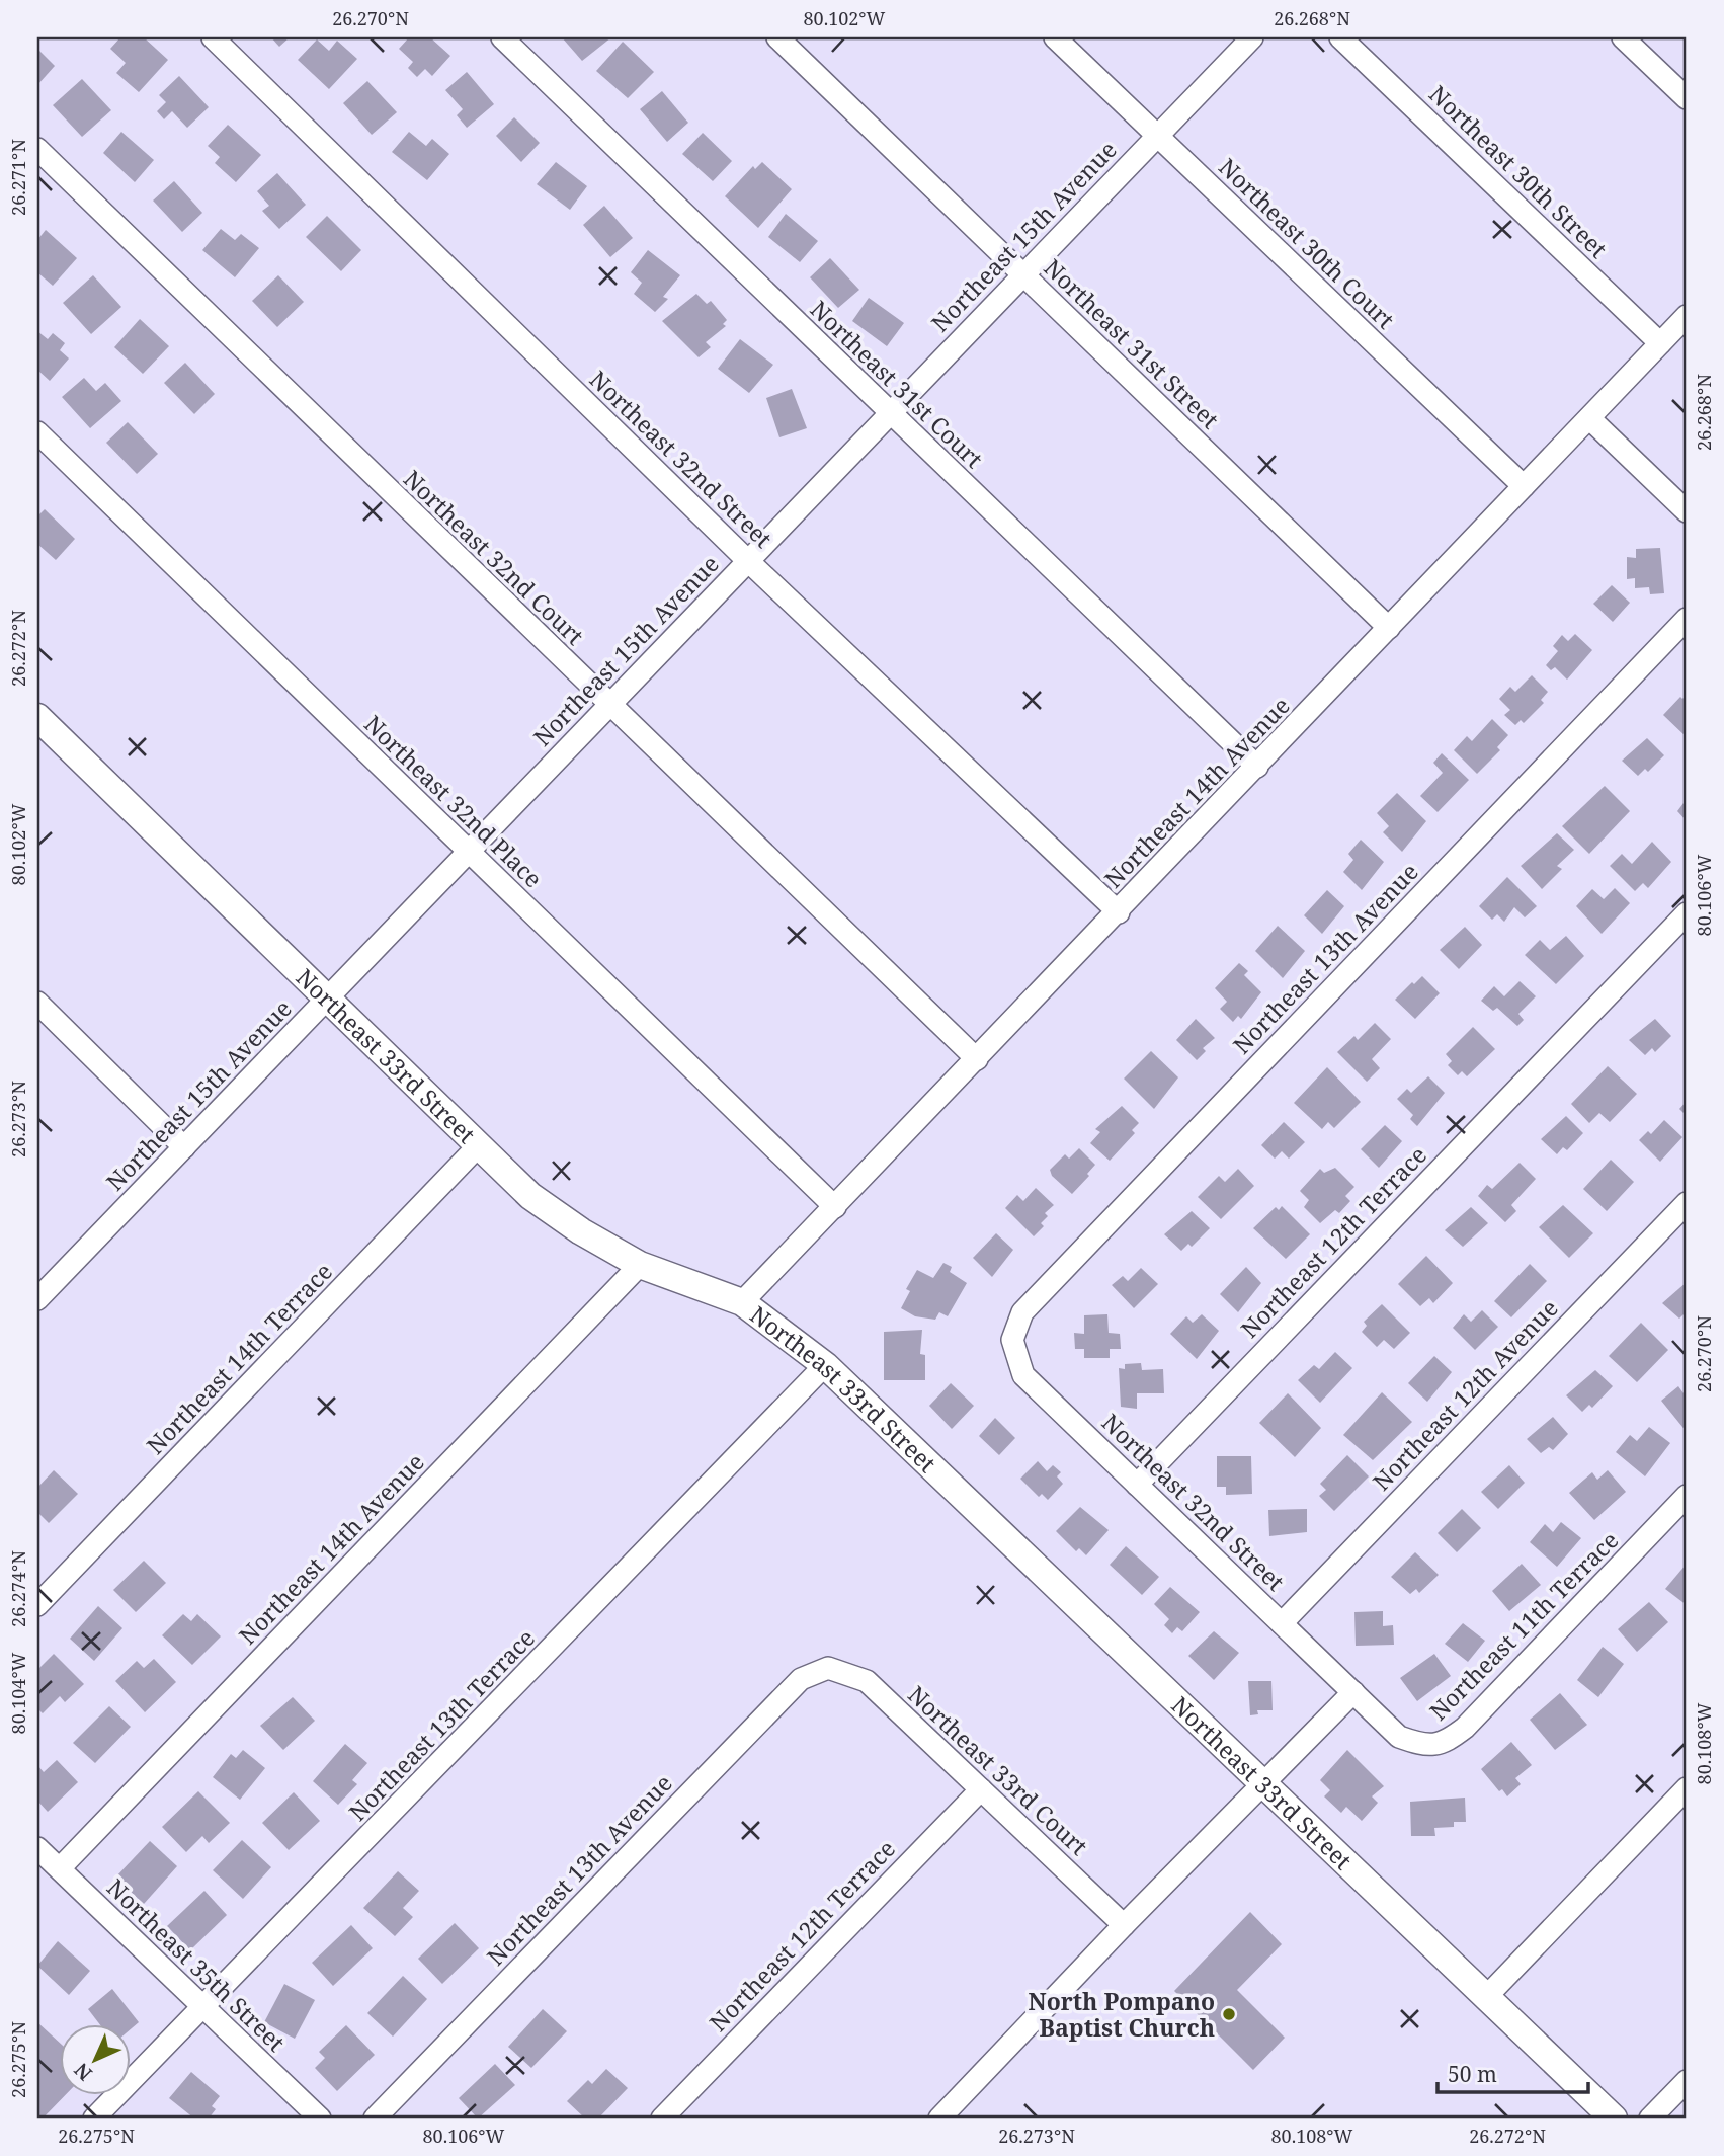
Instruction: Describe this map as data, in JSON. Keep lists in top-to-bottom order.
{
  "streets": {
    "street": [
      "Northeast 30th Street",
      "Northeast 15th Avenue",
      "Northeast 30th Court",
      "Northeast 31st Street",
      "Northeast 31st Court",
      "Northeast 32nd Street",
      "Northeast 32nd Court",
      "Northeast 14th Avenue",
      "Northeast 32nd Place",
      "Northeast 13th Avenue",
      "Northeast 33rd Street",
      "Northeast 12th Terrace",
      "Northeast 14th Terrace",
      "Northeast 12th Avenue",
      "Northeast 11th Terrace",
      "Northeast 13th Terrace",
      "Northeast 33rd Court",
      "Northeast 35th Street"
    ]
  },
  "crossings": [
    ["Northeast 30th Street", "Northeast 14th Avenue"],
    ["Northeast 15th Avenue", "Northeast 30th Court"],
    ["Northeast 15th Avenue", "Northeast 31st Street"],
    ["Northeast 15th Avenue", "Northeast 31st Court"],
    ["Northeast 15th Avenue", "Northeast 32nd Street"],
    ["Northeast 15th Avenue", "Northeast 32nd Court"],
    ["Northeast 15th Avenue", "Northeast 32nd Place"],
    ["Northeast 15th Avenue", "Northeast 33rd Street"],
    ["Northeast 30th Court", "Northeast 14th Avenue"],
    ["Northeast 31st Street", "Northeast 14th Avenue"],
    ["Northeast 31st Court", "Northeast 14th Avenue"],
    ["Northeast 32nd Street", "Northeast 14th Avenue"],
    ["Northeast 32nd Street", "Northeast 13th Avenue"],
    ["Northeast 32nd Street", "Northeast 12th Terrace"],
    ["Northeast 32nd Street", "Northeast 12th Avenue"],
    ["Northeast 32nd Street", "Northeast 11th Terrace"],
    ["Northeast 32nd Court", "Northeast 14th Avenue"],
    ["Northeast 14th Avenue", "Northeast 32nd Place"],
    ["Northeast 14th Avenue", "Northeast 33rd Street"],
    ["Northeast 14th Avenue", "Northeast 35th Street"],
    ["Northeast 13th Avenue", "Northeast 33rd Court"],
    ["Northeast 33rd Street", "Northeast 14th Terrace"],
    ["Northeast 33rd Street", "Northeast 13th Terrace"],
    ["Northeast 12th Terrace", "Northeast 33rd Court"],
    ["Northeast 13th Terrace", "Northeast 35th Street"]
  ],
  "places": ["North Pompano Baptist Church"],
  "scale_bar": "50 m",
  "north": "bottom left",
  "coordinates": [
    "26.270°N",
    "80.102°W",
    "26.268°N",
    "26.271°N",
    "26.272°N",
    "80.106°W",
    "26.273°N",
    "26.274°N",
    "80.104°W",
    "80.108°W",
    "26.275°N"
  ]
}
